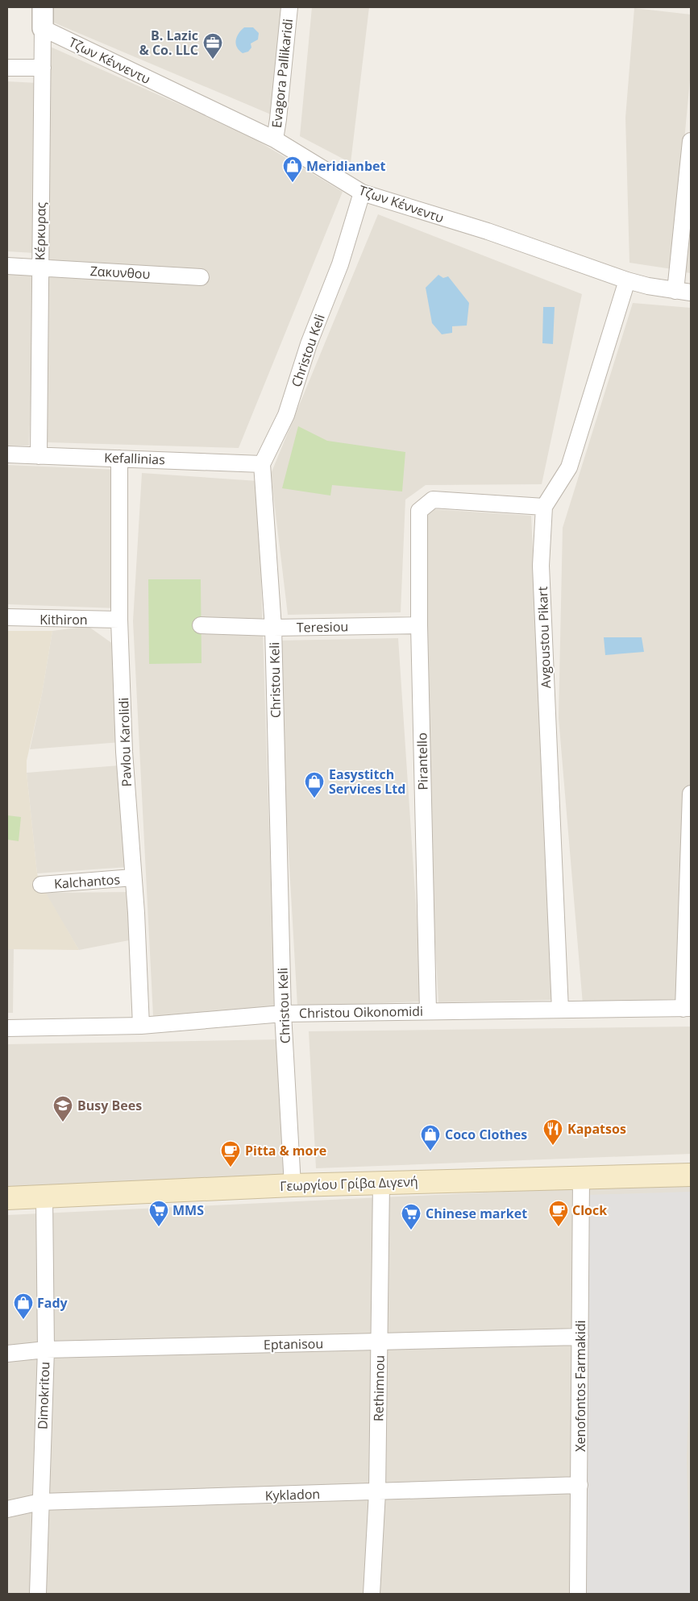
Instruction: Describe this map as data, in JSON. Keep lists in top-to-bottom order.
{
  "streets": {
    "main road": ["Γεωργίου Γρίβα Διγενή"],
    "street": [
      "Τζων Κέννεντυ",
      "Evagora Pallikaridi",
      "Κέρκυρας",
      "Ζακυνθου",
      "Christou Keli",
      "Kefallinias",
      "Kithiron",
      "Teresiou",
      "Avgoustou Pikart",
      "Pavlou Karolidi",
      "Pirantello",
      "Kalchantos",
      "Christou Oikonomidi",
      "Eptanisou",
      "Xenofontos Farmakidi",
      "Rethimnou",
      "Dimokritou",
      "Kykladon"
    ]
  },
  "crossings": [
    ["Τζων Κέννεντυ", "Evagora Pallikaridi"],
    ["Τζων Κέννεντυ", "Κέρκυρας"],
    ["Τζων Κέννεντυ", "Christou Keli"],
    ["Τζων Κέννεντυ", "Avgoustou Pikart"],
    ["Κέρκυρας", "Ζακυνθου"],
    ["Κέρκυρας", "Kefallinias"],
    ["Christou Keli", "Kefallinias"],
    ["Christou Keli", "Teresiou"],
    ["Christou Keli", "Christou Oikonomidi"],
    ["Christou Keli", "Γεωργίου Γρίβα Διγενή"],
    ["Kefallinias", "Pavlou Karolidi"],
    ["Kithiron", "Pavlou Karolidi"],
    ["Teresiou", "Pirantello"],
    ["Avgoustou Pikart", "Pirantello"],
    ["Avgoustou Pikart", "Christou Oikonomidi"],
    ["Pavlou Karolidi", "Kalchantos"],
    ["Pavlou Karolidi", "Christou Oikonomidi"],
    ["Pirantello", "Christou Oikonomidi"],
    ["Γεωργίου Γρίβα Διγενή", "Xenofontos Farmakidi"],
    ["Γεωργίου Γρίβα Διγενή", "Rethimnou"],
    ["Γεωργίου Γρίβα Διγενή", "Dimokritou"],
    ["Eptanisou", "Xenofontos Farmakidi"],
    ["Eptanisou", "Rethimnou"],
    ["Eptanisou", "Dimokritou"],
    ["Xenofontos Farmakidi", "Kykladon"],
    ["Rethimnou", "Kykladon"],
    ["Dimokritou", "Kykladon"]
  ],
  "places": {
    "office": ["B. Lazic & Co. LLC"],
    "shop": [
      "Meridianbet",
      "Easystitch Services Ltd",
      "Coco Clothes",
      "Fady"
    ],
    "school or university": ["Busy Bees"],
    "restaurant": ["Kapatsos"],
    "cafe": ["Pitta & more", "Clock"],
    "supermarket": ["MMS", "Chinese market"]
  }
}
